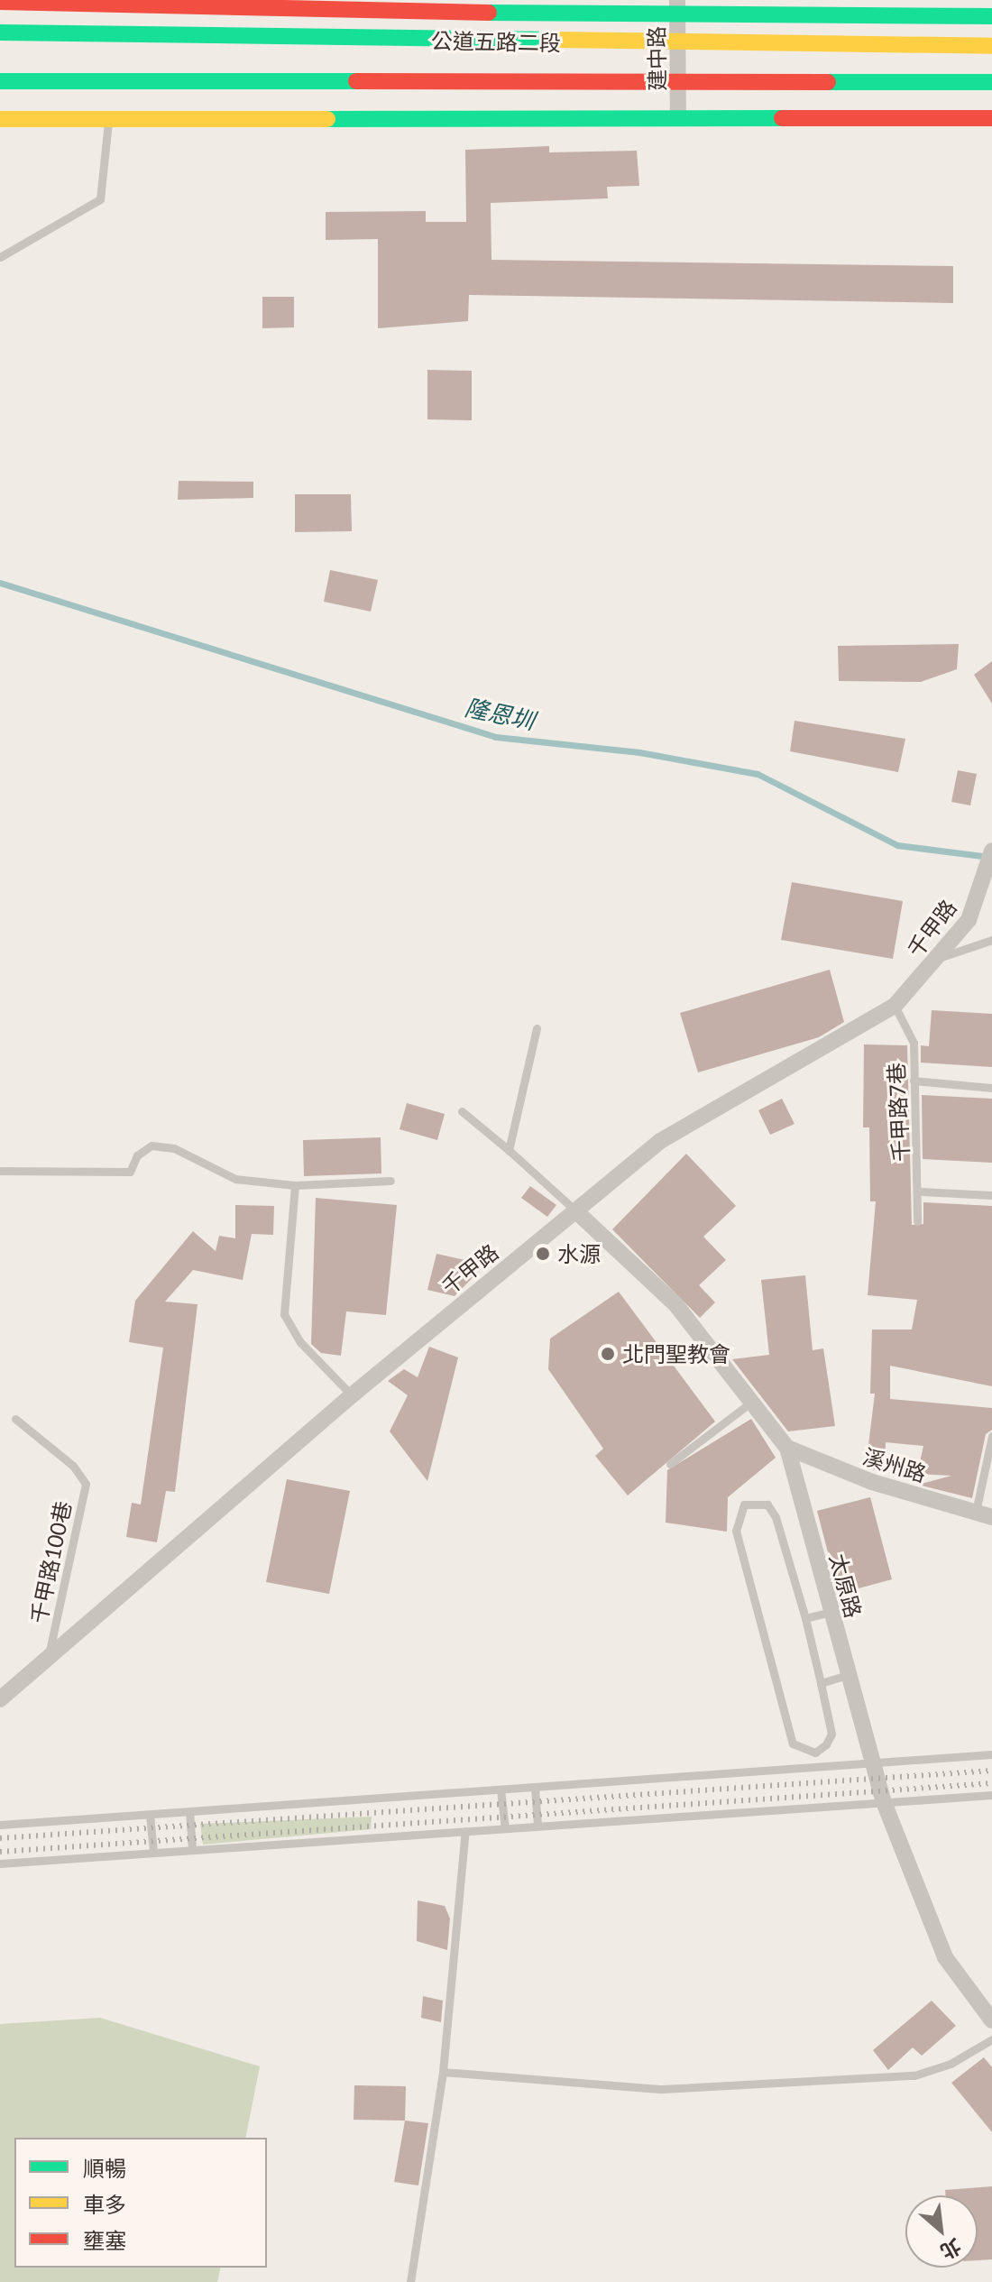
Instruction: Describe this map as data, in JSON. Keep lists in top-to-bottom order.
{
  "streets": {
    "street": [
      "公道五路二段",
      "建中路",
      "千甲路",
      "溪州路",
      "太原路"
    ],
    "lane": ["千甲路7巷", "千甲路100巷"]
  },
  "crossings": [
    ["公道五路二段", "建中路"],
    ["千甲路", "千甲路7巷"],
    ["千甲路", "千甲路100巷"],
    ["千甲路", "太原路"],
    ["溪州路", "太原路"]
  ],
  "water": ["隆恩圳"],
  "places": ["水源", "北門聖教會"],
  "legend": ["順暢", "車多", "壅塞"],
  "north": "bottom right"
}
